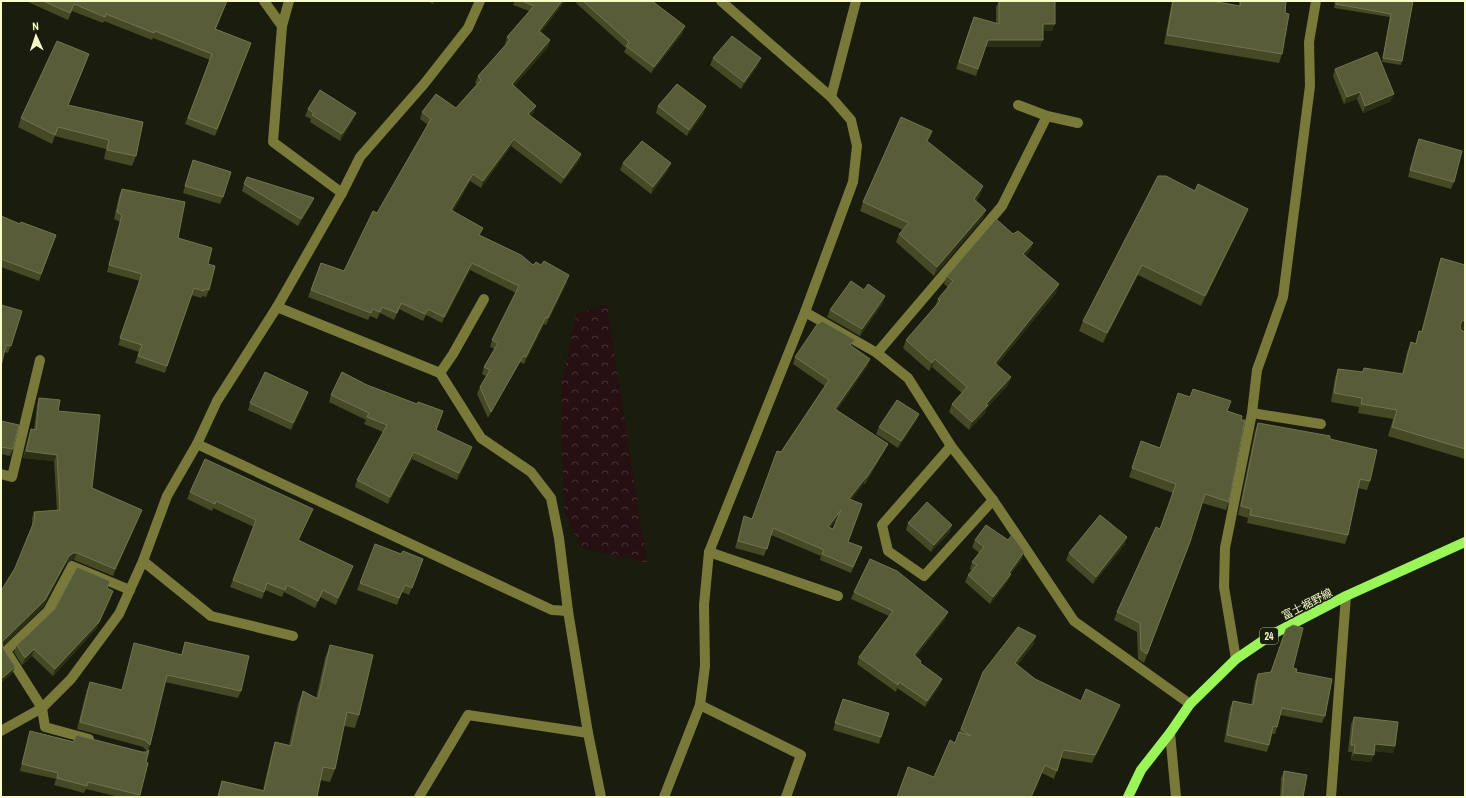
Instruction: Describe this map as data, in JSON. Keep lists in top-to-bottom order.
{
  "streets": {
    "main road": ["富士裾野線", "24"]
  },
  "north": "top"
}
